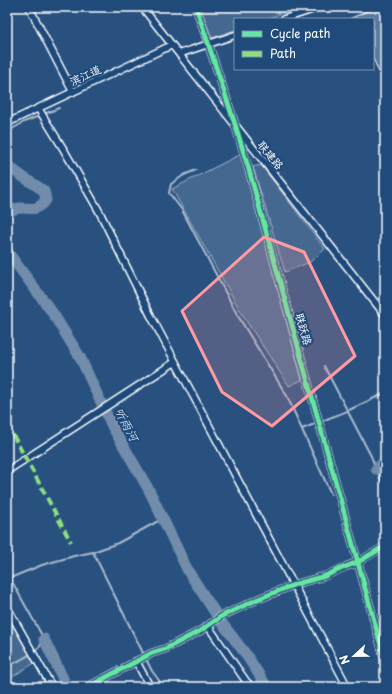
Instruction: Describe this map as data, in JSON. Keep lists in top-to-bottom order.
{
  "streets": {
    "street": ["滨江道", "联建路", "联跃路"]
  },
  "crossings": [
    ["滨江道", "联建路"],
    ["联建路", "联跃路"]
  ],
  "water": ["听雨河"],
  "legend": ["Cycle path", "Path"],
  "north": "left"
}
